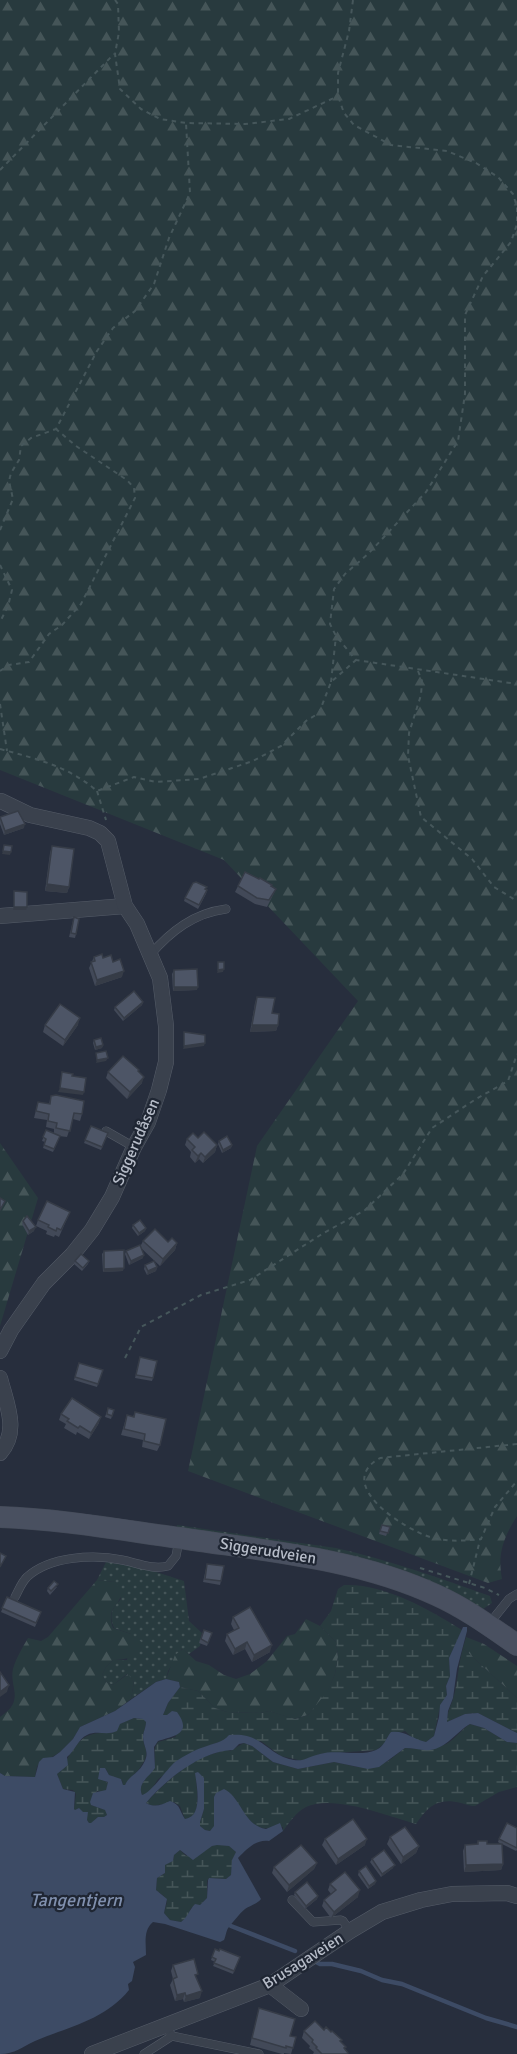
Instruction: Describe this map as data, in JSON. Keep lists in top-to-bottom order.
{
  "streets": {
    "main road": ["Siggerudveien"],
    "street": ["Siggerudåsen", "Brusagaveien"]
  },
  "water": ["Tangentjern"]
}
